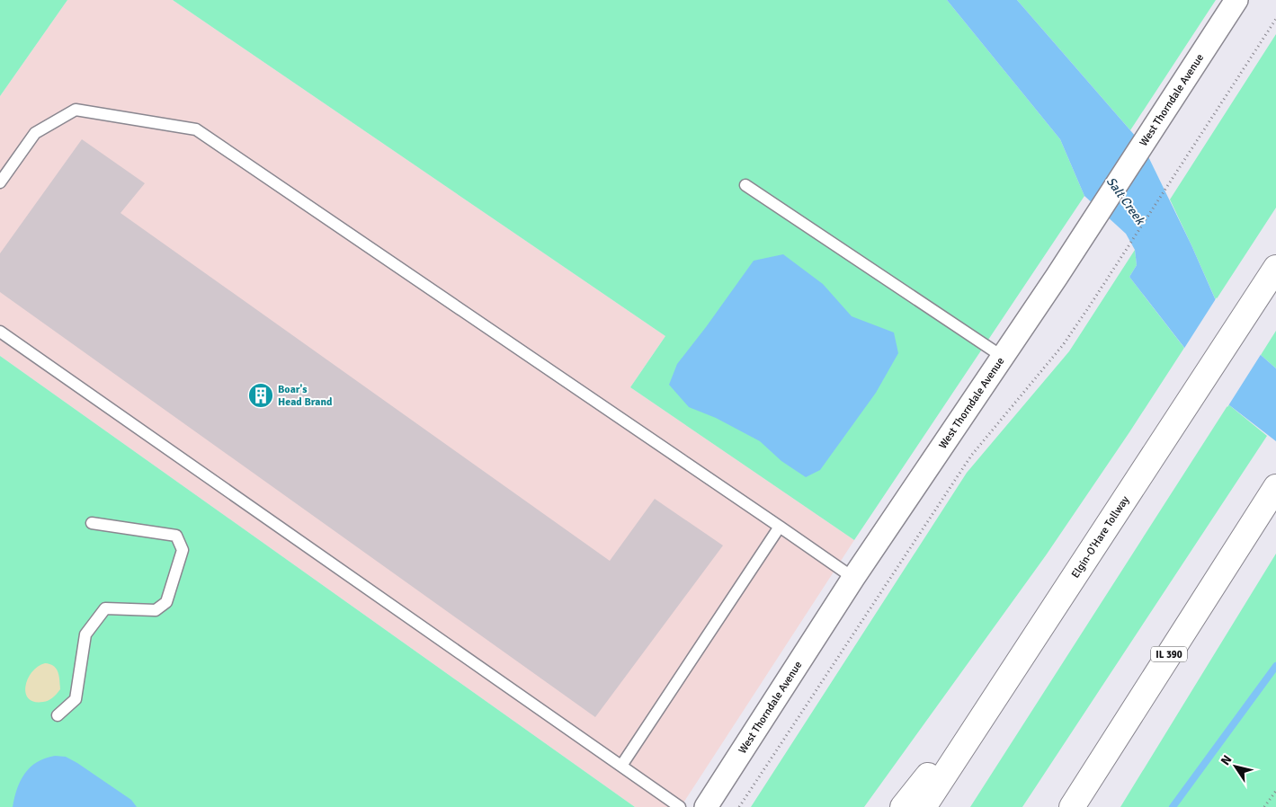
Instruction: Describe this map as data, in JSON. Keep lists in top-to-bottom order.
{
  "streets": {
    "highway": ["Elgin-O'Hare Tollway", "IL 390"],
    "street": ["West Thorndale Avenue"]
  },
  "water": ["Salt Creek"],
  "places": {
    "building": ["Boar's Head Brand"]
  },
  "north": "top left"
}
